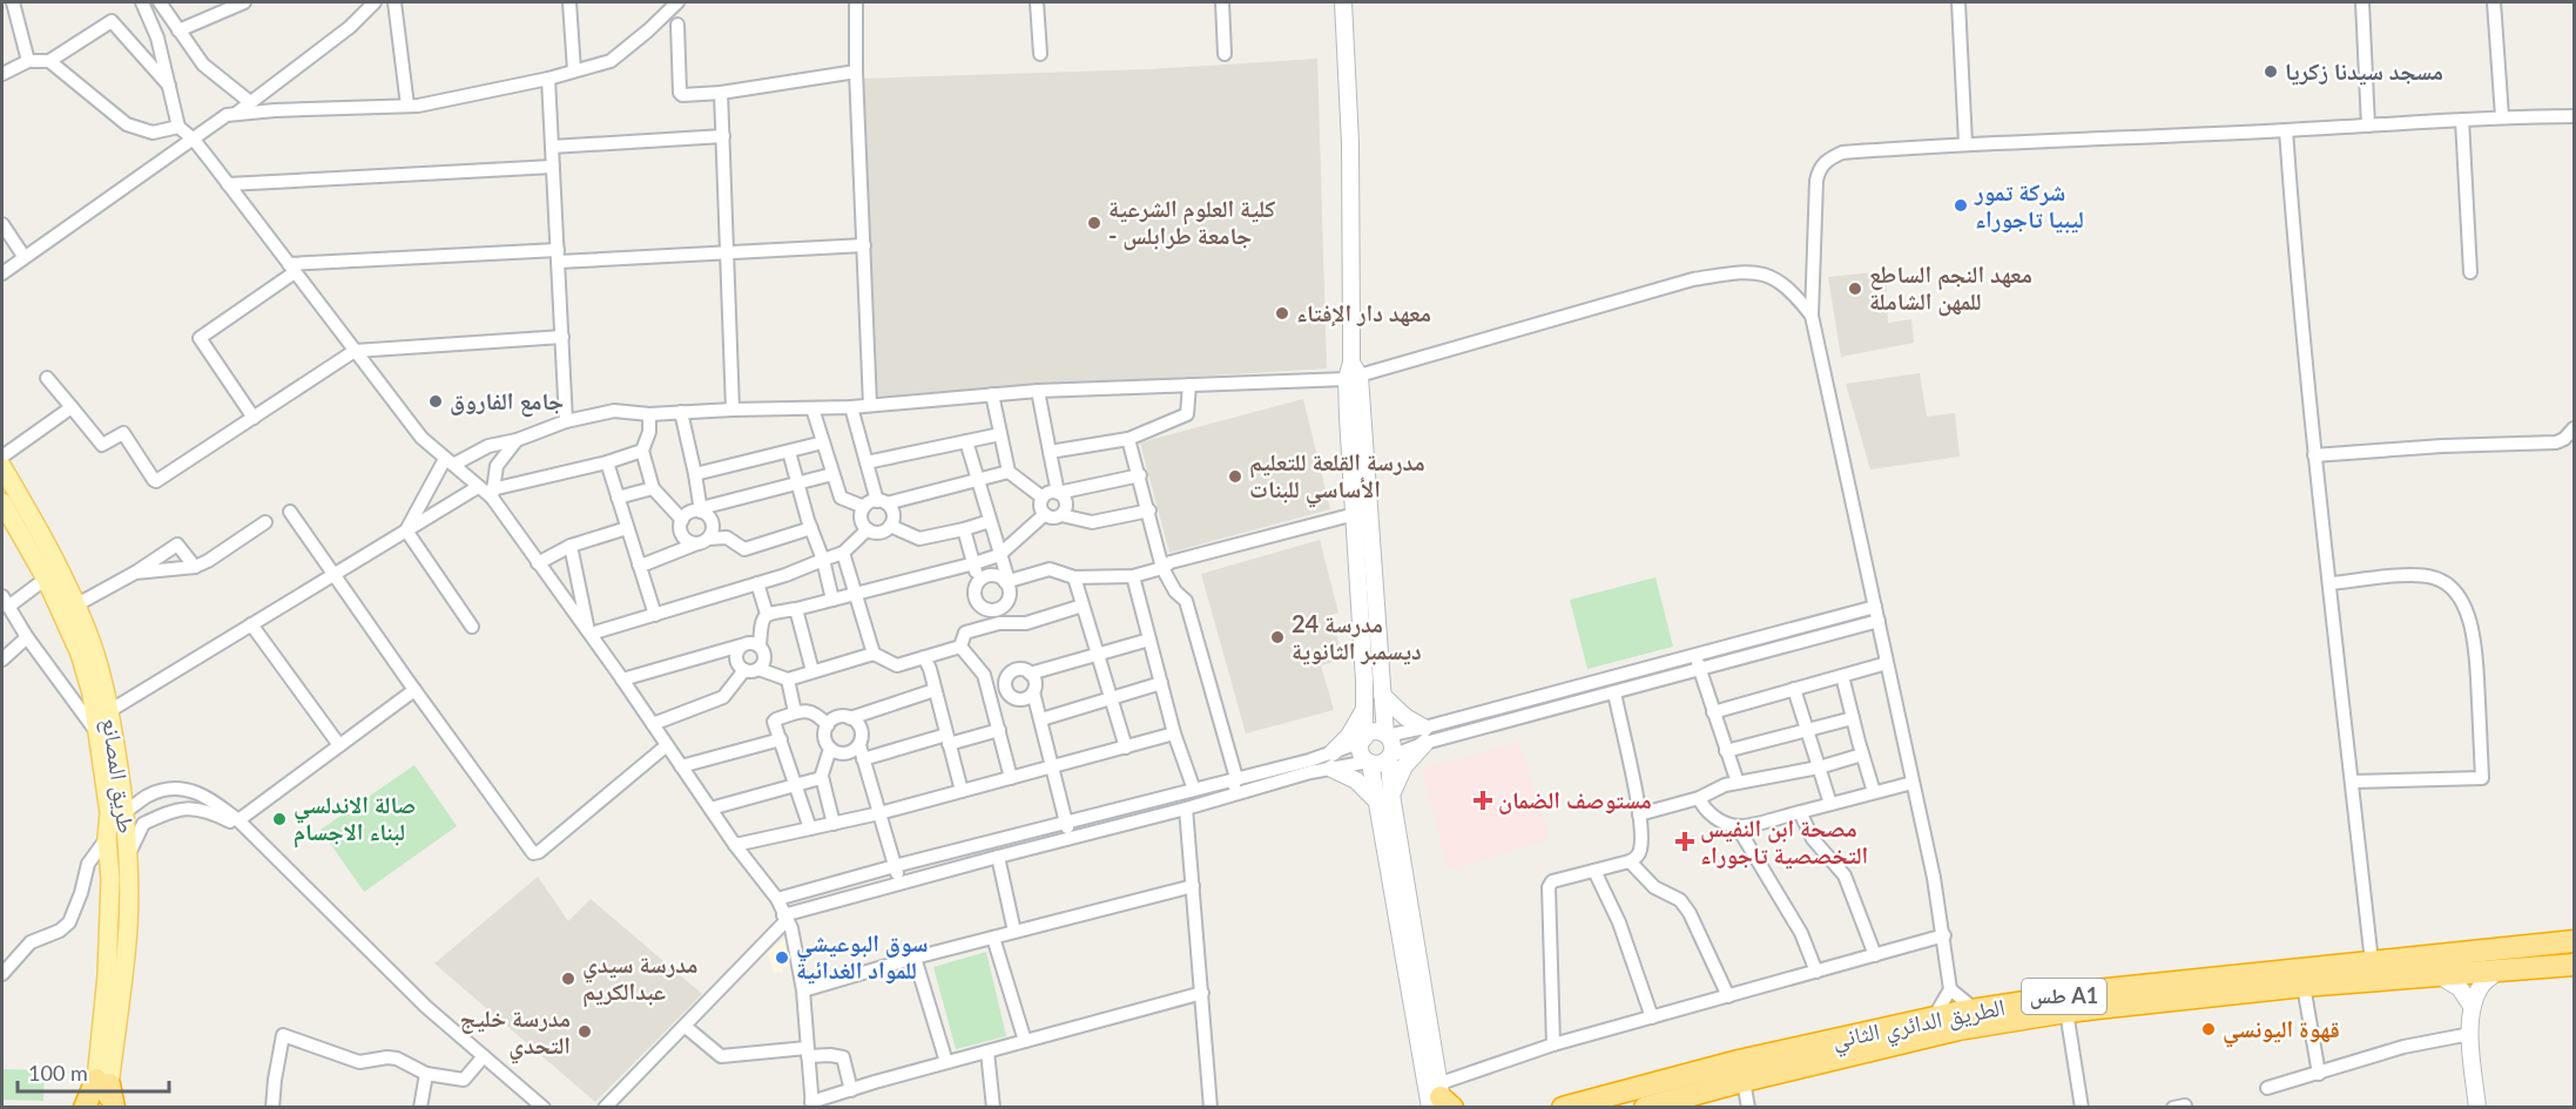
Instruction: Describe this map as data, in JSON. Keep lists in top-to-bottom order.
{
  "streets": {
    "highway": ["طس A1", "الطريق الدائري الثاني"],
    "main road": ["طريق المصانع"]
  },
  "places": {
    "other": [
      "مسجد سيدنا زكريا",
      "شركة تمور ليبيا تاجوراء",
      "كلية العلوم الشرعية - جامعة طرابلس",
      "معهد النجم الساطع للمهن الشاملة",
      "معهد دار الإفتاء",
      "جامع الفاروق",
      "مدرسة القلعة للتعليم الأساسي للبنات",
      "مدرسة 24 ديسمبر الثانوية",
      "صالة الاندلسي لبناء الاجسام",
      "سوق البوعيشي للمواد الغدائية",
      "مدرسة سيدي عبدالكريم",
      "قهوة اليونسي",
      "مدرسة خليج التحدي"
    ],
    "health": ["مستوصف الضمان", "مصحة ابن النفيس التخصصية تاجوراء"]
  },
  "scale_bar": "100 m"
}
